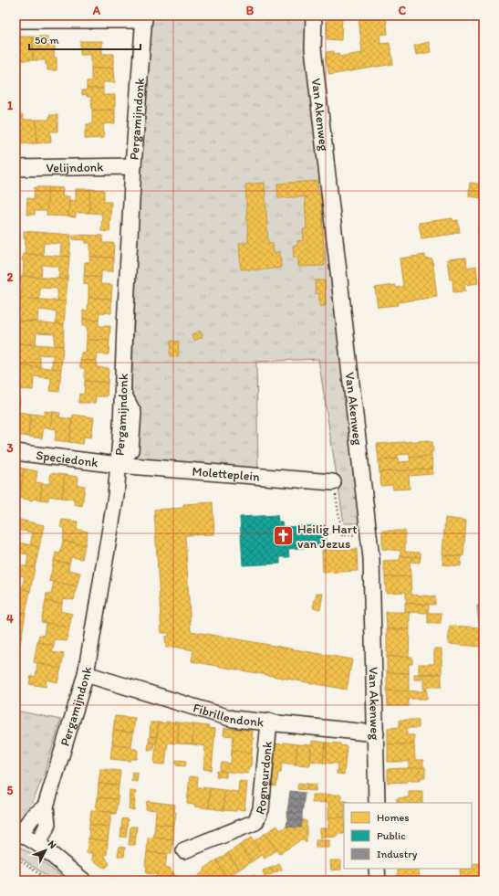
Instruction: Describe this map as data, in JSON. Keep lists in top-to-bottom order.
{
  "streets": {
    "street": [
      "Van Akenweg",
      "Pergamijndonk",
      "Velijndonk",
      "Speciedonk",
      "Moletteplein",
      "Fibrillendonk",
      "Rogneurdonk"
    ]
  },
  "crossings": [
    ["Van Akenweg", "Fibrillendonk"],
    ["Pergamijndonk", "Velijndonk"],
    ["Pergamijndonk", "Speciedonk"],
    ["Pergamijndonk", "Moletteplein"],
    ["Pergamijndonk", "Fibrillendonk"],
    ["Speciedonk", "Moletteplein"],
    ["Fibrillendonk", "Rogneurdonk"]
  ],
  "places": {
    "church": ["Heilig Hart van Jezus"]
  },
  "legend": ["Homes", "Public", "Industry"],
  "scale_bar": "50 m",
  "north": "top right",
  "grid": {
    "columns": ["A", "B", "C"],
    "rows": [
      "1",
      "2",
      "3",
      "4",
      "5"
    ]
  }
}
